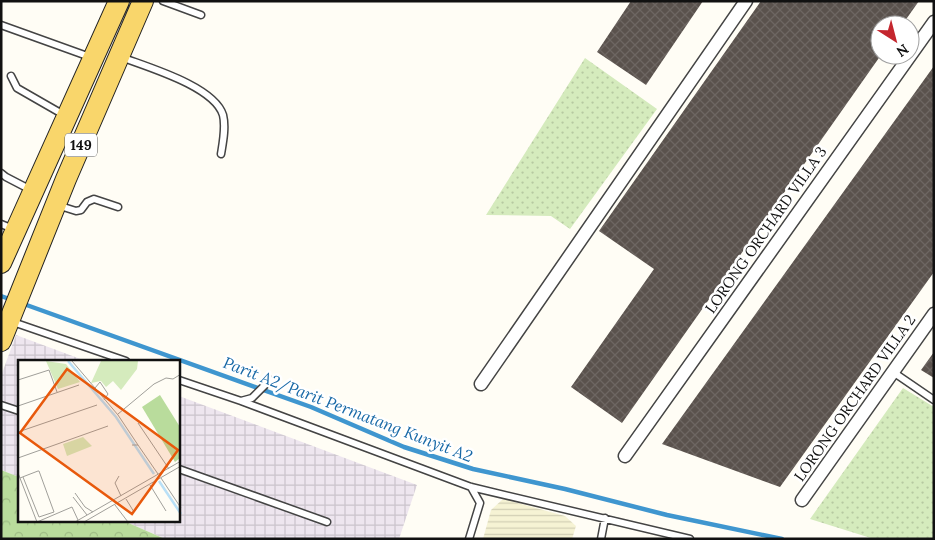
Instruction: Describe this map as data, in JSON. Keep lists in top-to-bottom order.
{
  "streets": {
    "main road": ["149"],
    "street": ["LORONG ORCHARD VILLA 3", "LORONG ORCHARD VILLA 2"]
  },
  "water": ["Parit A2/Parit Permatang Kunyit A2"],
  "north": "bottom right"
}
